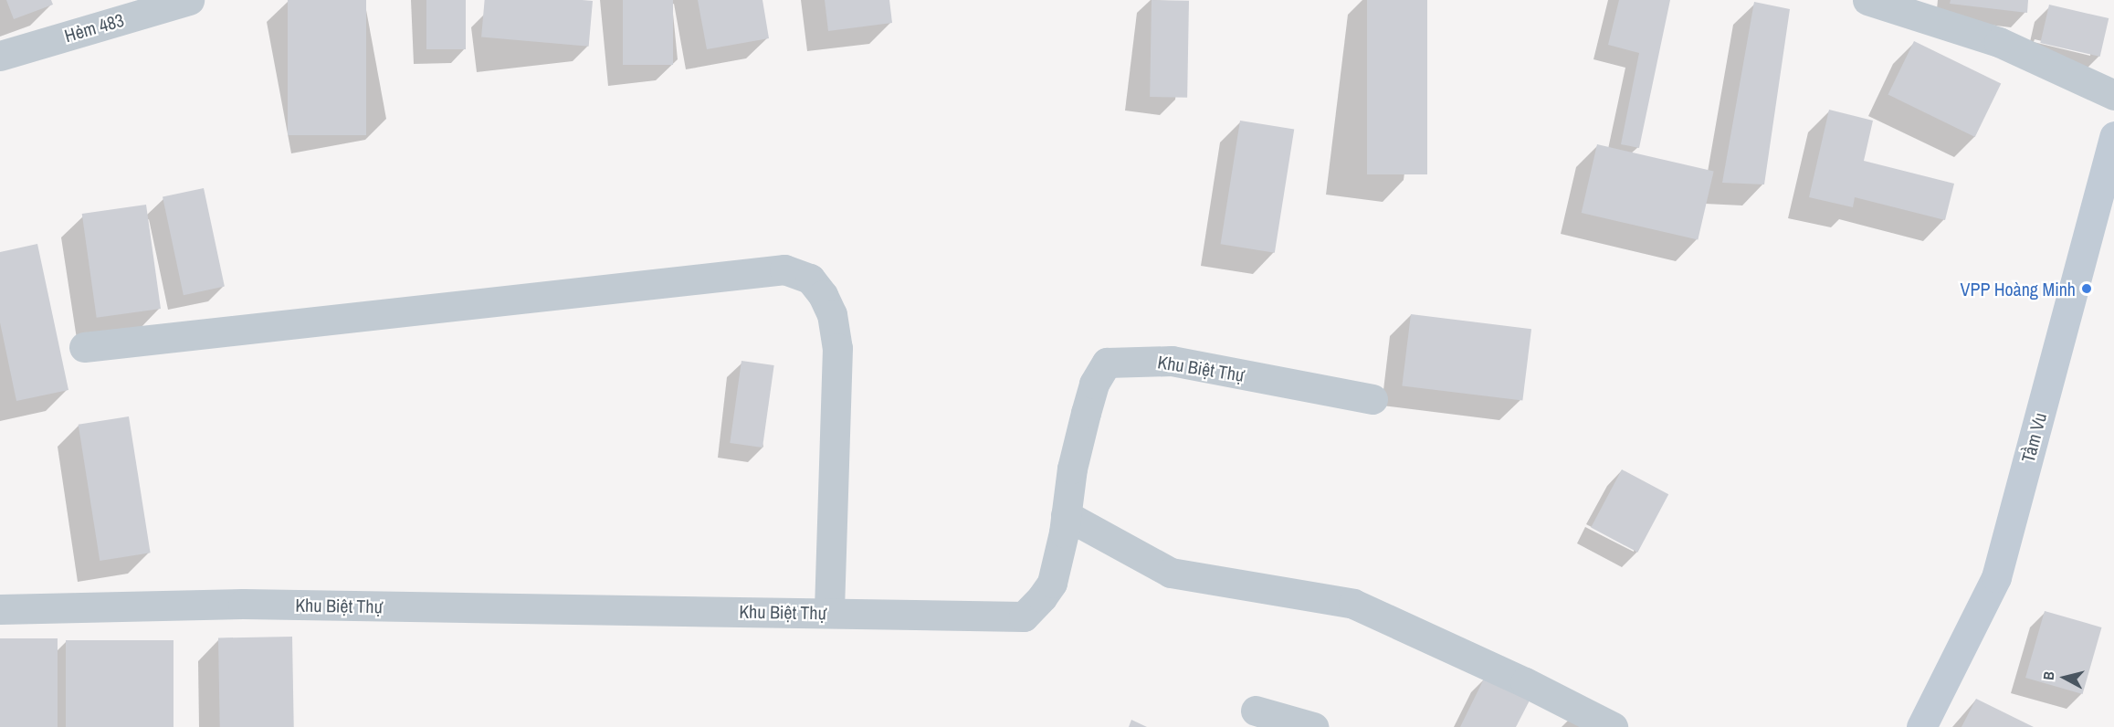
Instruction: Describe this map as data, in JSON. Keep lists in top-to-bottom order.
{
  "streets": {
    "street": ["Hẻm 483", "Khu Biệt Thự", "Tầm Vu"]
  },
  "places": ["VPP Hoàng Minh"],
  "north": "left"
}
